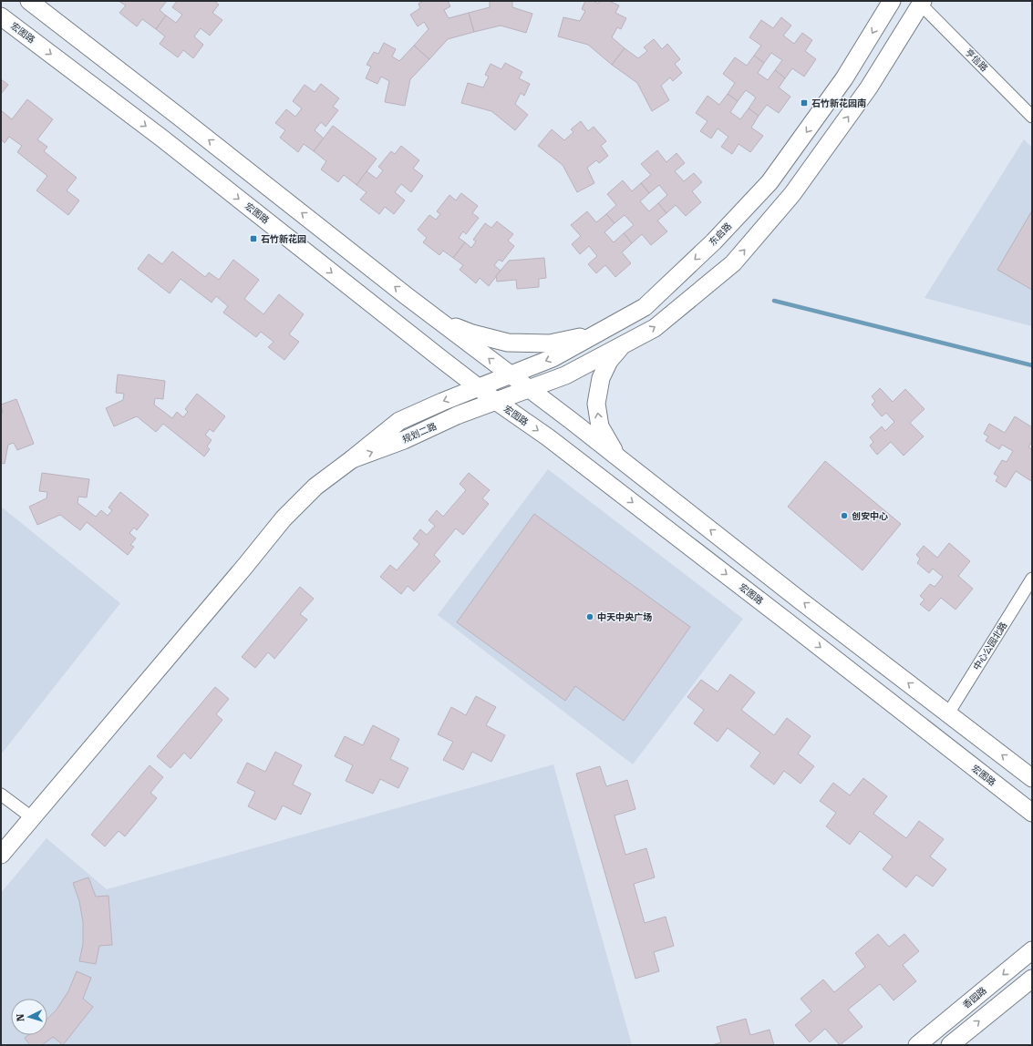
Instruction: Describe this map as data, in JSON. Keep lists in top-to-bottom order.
{
  "streets": {
    "main road": [
      "宏图路",
      "东启路",
      "规划二路",
      "香园路"
    ],
    "street": ["亨信路", "中心公园北路"]
  },
  "crossings": [
    ["宏图路", "东启路"],
    ["宏图路", "规划二路"],
    ["东启路", "规划二路"]
  ],
  "places": {
    "transit": ["石竹新花园南", "石竹新花园"],
    "other": ["创安中心", "中天中央广场"]
  },
  "north": "left"
}
